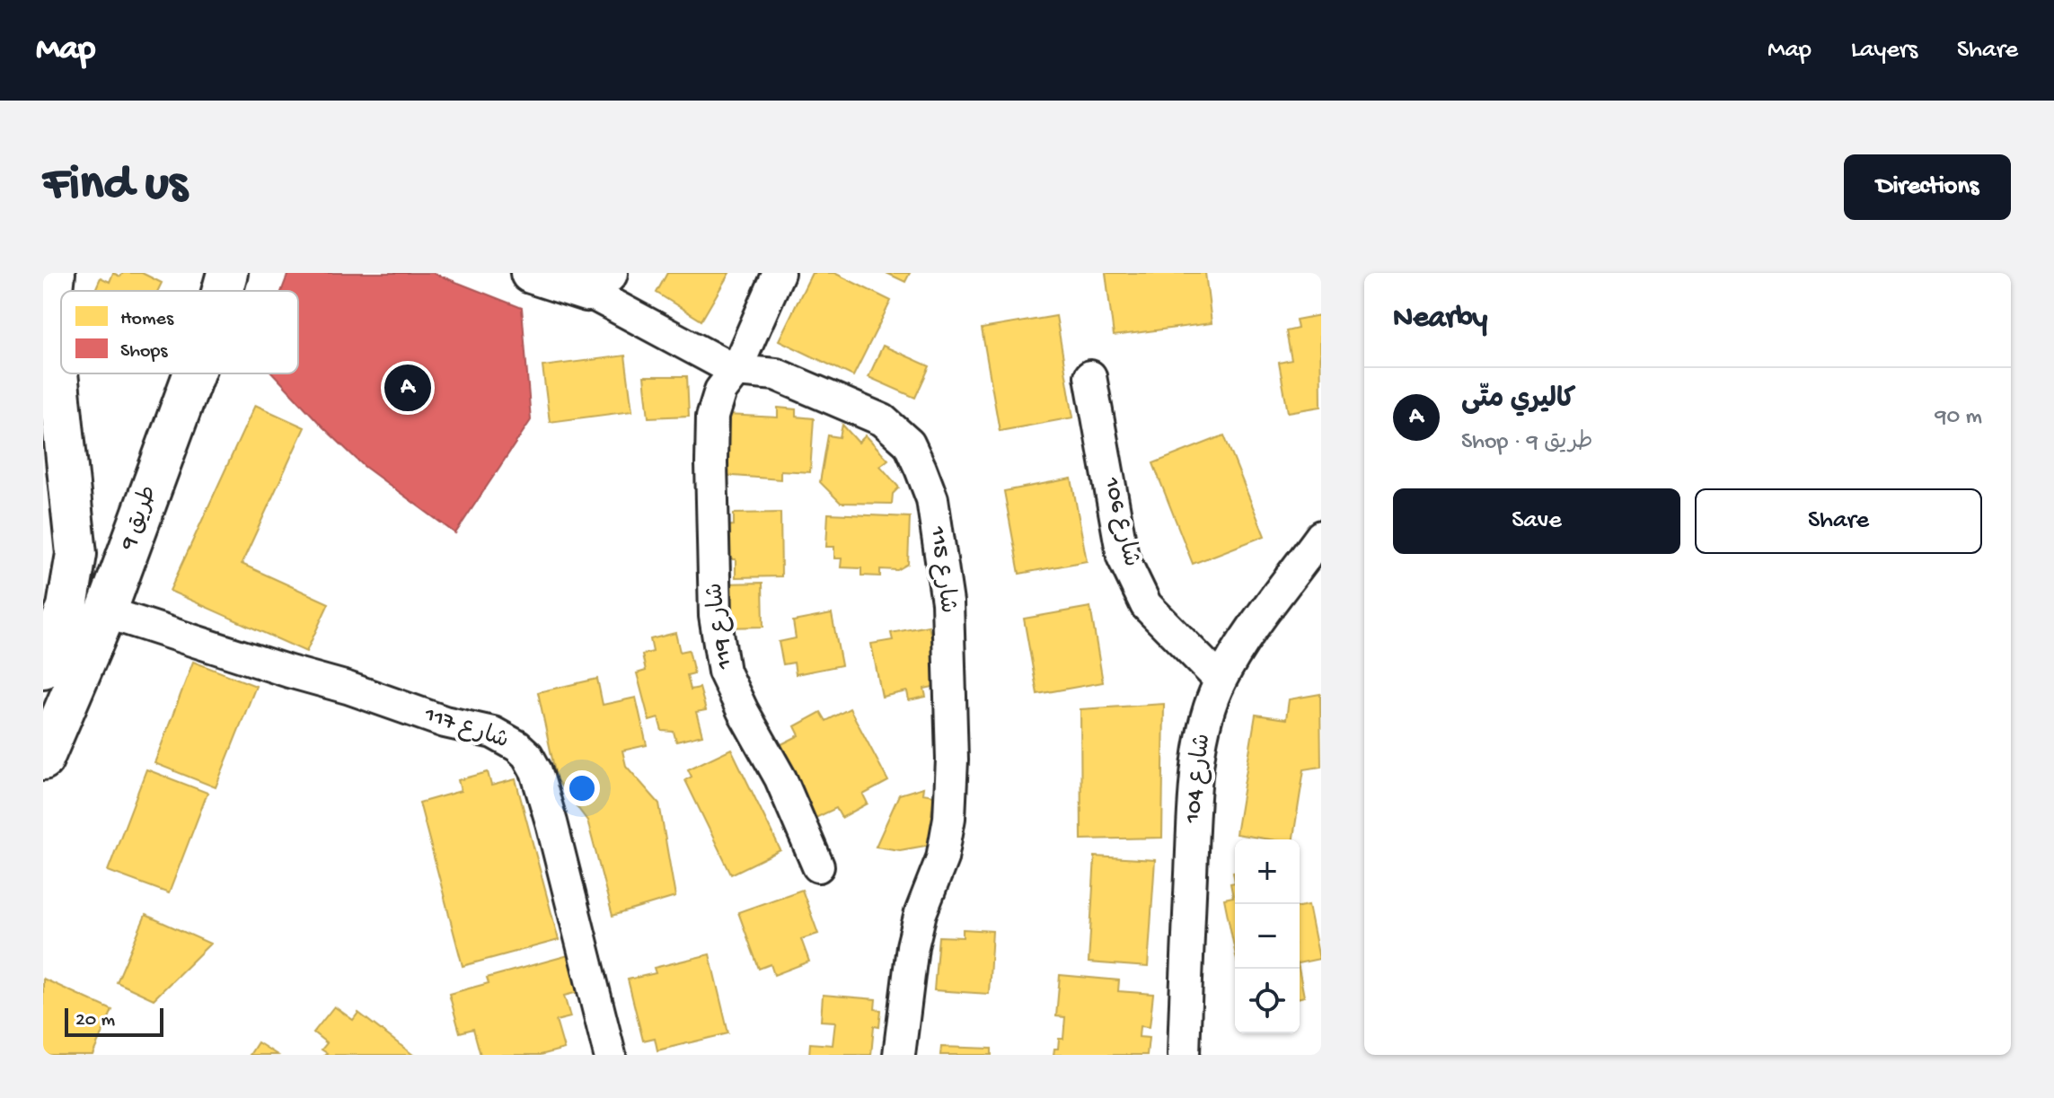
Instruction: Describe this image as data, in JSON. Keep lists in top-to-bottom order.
{
  "streets": {
    "street": [
      "9 طريق",
      "شارع 106",
      "شارع 115",
      "شارع 119",
      "شارع 117",
      "شارع 104"
    ]
  },
  "crossings": [
    ["9 طريق", "شارع 117"],
    ["شارع 106", "شارع 104"],
    ["شارع 115", "شارع 119"]
  ],
  "legend": ["Homes", "Shops"],
  "scale_bar": "20 m",
  "page": {
    "header": "Map",
    "nav": ["Map", "Layers", "Share"],
    "buttons": [
      "Directions",
      ["Save", "Share"]
    ],
    "title": "Find us",
    "heading": "Nearby",
    "pins": "A",
    "list": [
      {
        "mark": "A",
        "name": "كاليري متّى",
        "note": "Shop · 9 طريق",
        "value": "90 m"
      }
    ],
    "map_buttons": ["+", "−"],
    "scale": "20 m"
  }
}
